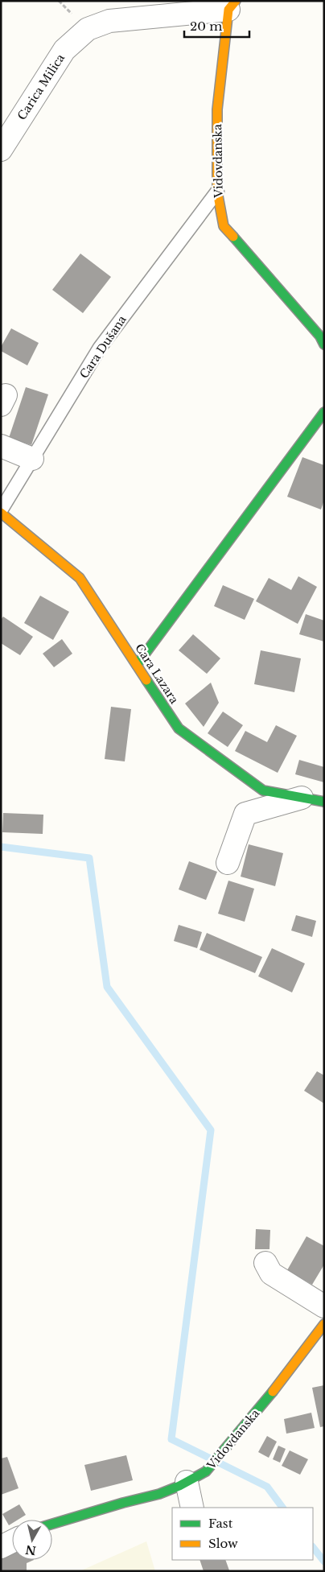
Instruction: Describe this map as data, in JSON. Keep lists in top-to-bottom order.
{
  "streets": {
    "street": ["Carica Milica", "Vidovdanska", "Cara Lazara"],
    "lane": ["Cara Dušana"]
  },
  "crossings": [
    ["Carica Milica", "Vidovdanska"],
    ["Vidovdanska", "Cara Dušana"],
    ["Cara Dušana", "Cara Lazara"]
  ],
  "legend": ["Fast", "Slow"],
  "scale_bar": "20 m",
  "north": "bottom"
}
